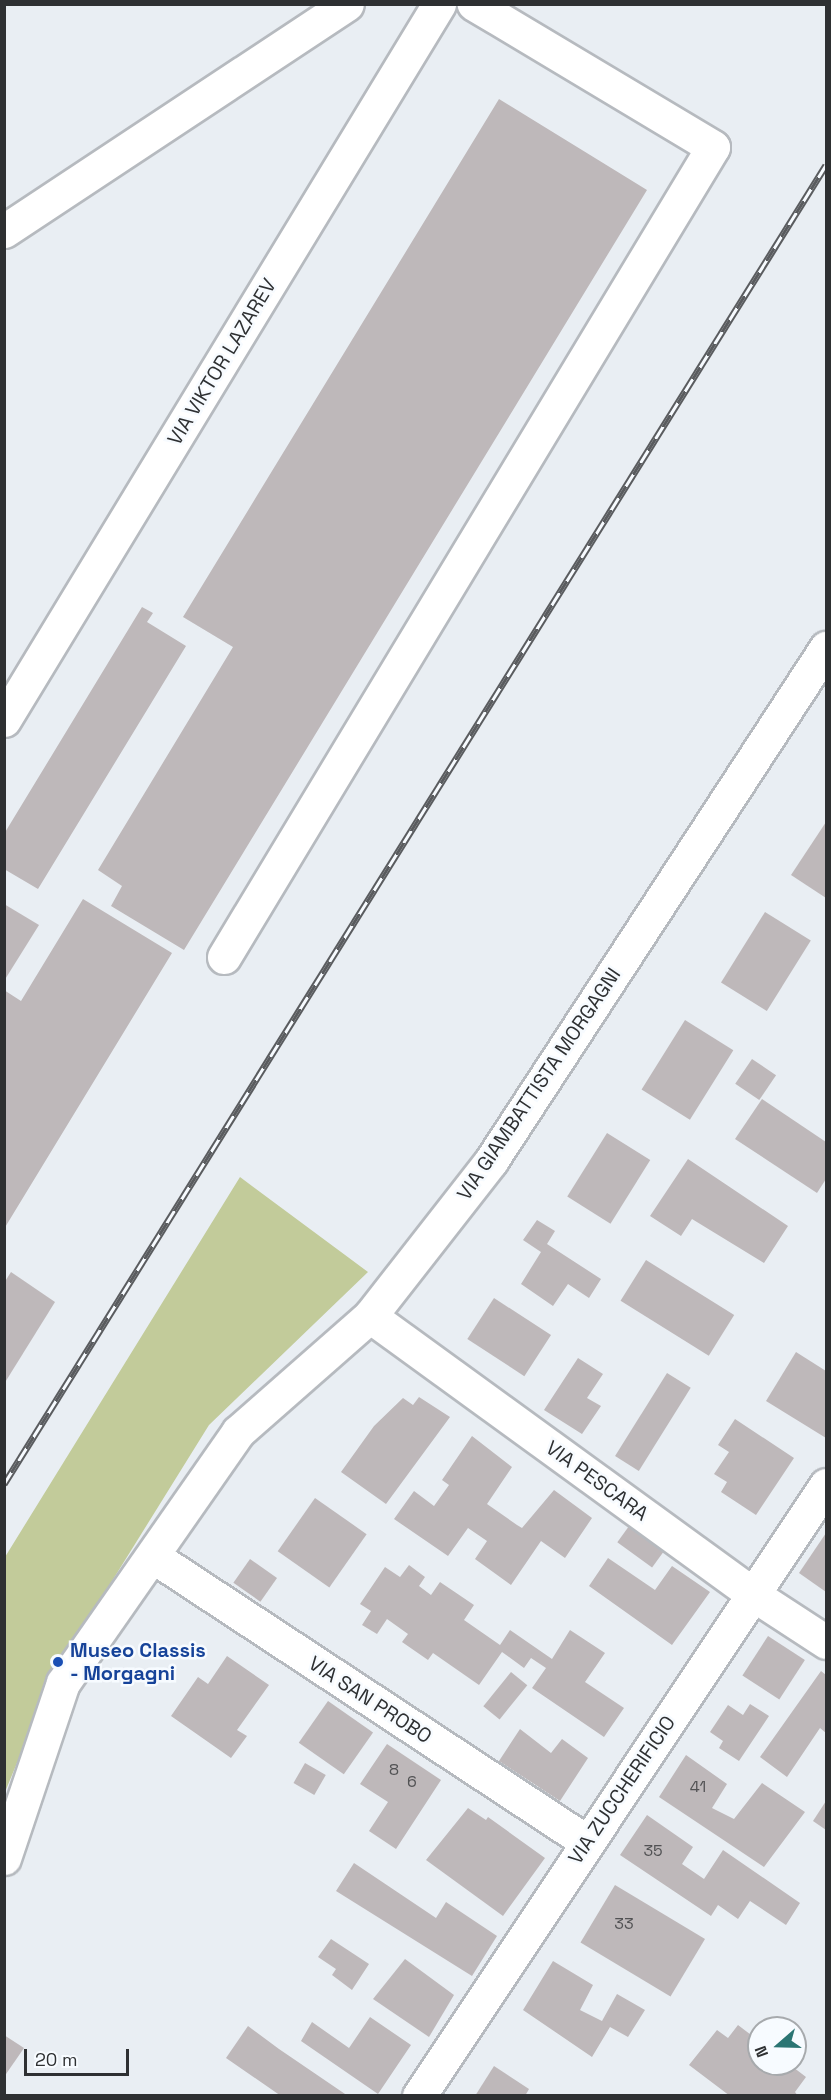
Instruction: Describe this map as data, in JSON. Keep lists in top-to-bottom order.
{
  "streets": {
    "street": [
      "VIA VIKTOR LAZAREV",
      "VIA GIAMBATTISTA MORGAGNI",
      "VIA PESCARA",
      "VIA SAN PROBO",
      "VIA ZUCCHERIFICIO"
    ]
  },
  "crossings": [
    ["VIA GIAMBATTISTA MORGAGNI", "VIA PESCARA"],
    ["VIA GIAMBATTISTA MORGAGNI", "VIA SAN PROBO"],
    ["VIA PESCARA", "VIA ZUCCHERIFICIO"],
    ["VIA SAN PROBO", "VIA ZUCCHERIFICIO"]
  ],
  "places": ["Museo Classis - Morgagni"],
  "house_numbers": [
    "8",
    "6",
    "41",
    "35",
    "33"
  ],
  "scale_bar": "20 m",
  "north": "left"
}
